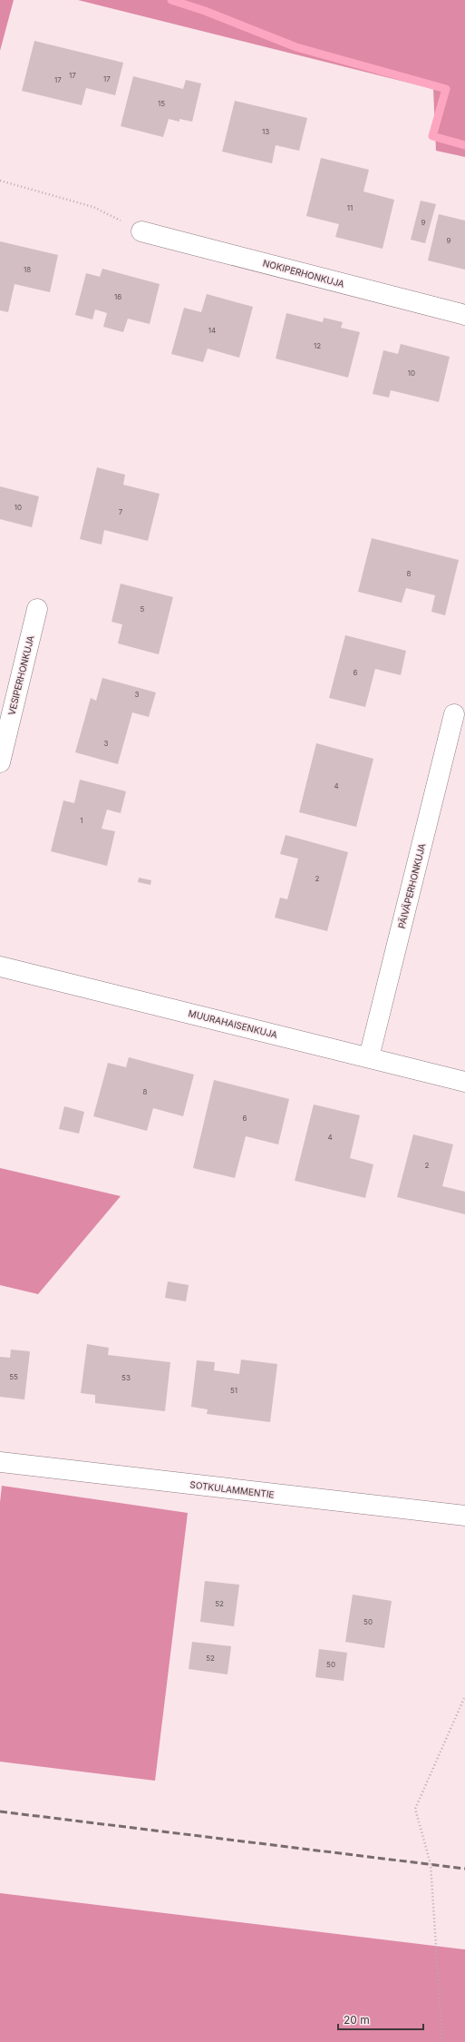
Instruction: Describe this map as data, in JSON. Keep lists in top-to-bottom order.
{
  "streets": {
    "street": [
      "NOKIPERHONKUJA",
      "VESIPERHONKUJA",
      "PÄIVÄPERHONKUJA",
      "MUURAHAISENKUJA",
      "SOTKULAMMENTIE"
    ]
  },
  "crossings": [
    ["PÄIVÄPERHONKUJA", "MUURAHAISENKUJA"]
  ],
  "house_numbers": [
    "17",
    "17",
    "17",
    "15",
    "13",
    "11",
    "9",
    "9",
    "18",
    "16",
    "14",
    "12",
    "10",
    "10",
    "7",
    "8",
    "5",
    "6",
    "3",
    "3",
    "4",
    "1",
    "2",
    "8",
    "6",
    "4",
    "2",
    "55",
    "53",
    "51",
    "52",
    "50",
    "52",
    "50"
  ],
  "scale_bar": "20 m"
}
